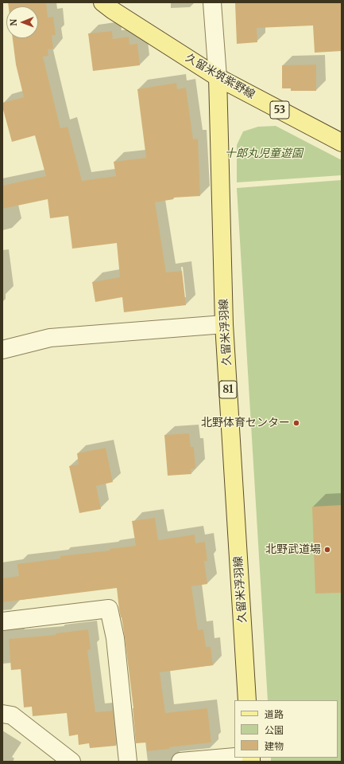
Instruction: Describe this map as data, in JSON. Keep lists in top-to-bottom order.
{
  "streets": {
    "main road": [
      "久留米筑紫野線",
      "53",
      "久留米浮羽線",
      "81"
    ]
  },
  "crossings": [
    ["久留米筑紫野線", "久留米浮羽線"]
  ],
  "parks": ["十郎丸児童遊園"],
  "places": ["北野体育センター", "北野武道場"],
  "legend": ["道路", "公園", "建物"],
  "north": "left"
}
